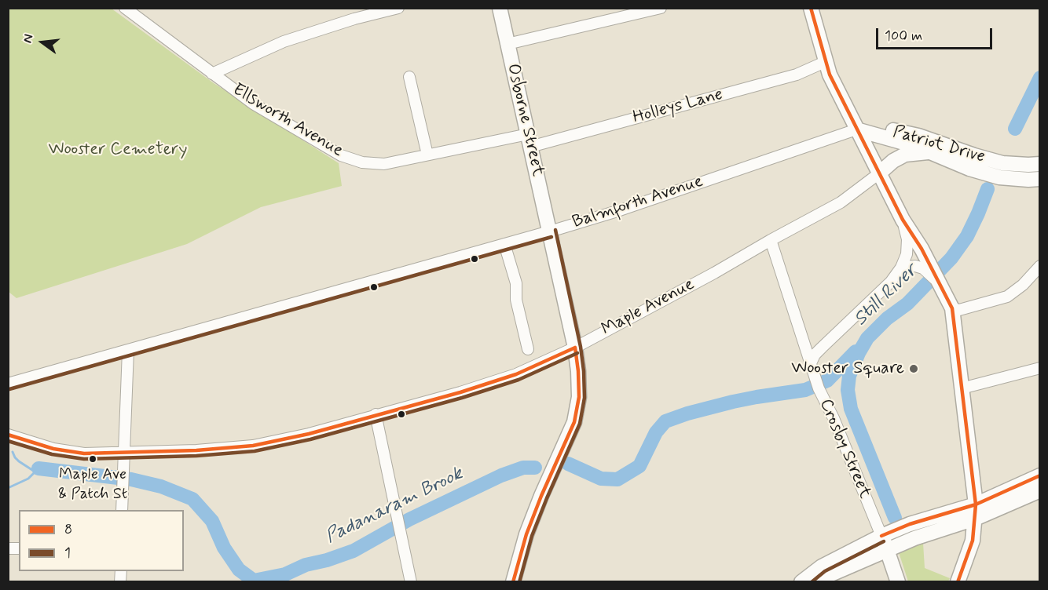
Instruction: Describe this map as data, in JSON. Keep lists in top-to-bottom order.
{
  "streets": {
    "main road": ["Osborne Street", "Patriot Drive", "Crosby Street"],
    "street": [
      "Holleys Lane",
      "Ellsworth Avenue",
      "Balmforth Avenue",
      "Maple Avenue"
    ]
  },
  "crossings": [
    ["Holleys Lane", "Osborne Street"],
    ["Holleys Lane", "Ellsworth Avenue"],
    ["Osborne Street", "Ellsworth Avenue"],
    ["Osborne Street", "Balmforth Avenue"],
    ["Osborne Street", "Maple Avenue"],
    ["Patriot Drive", "Balmforth Avenue"],
    ["Patriot Drive", "Maple Avenue"],
    ["Maple Avenue", "Crosby Street"]
  ],
  "water": ["Still River", "Padanaram Brook"],
  "parks": ["Wooster Cemetery"],
  "places": ["Wooster Square", "Maple Ave & Patch St"],
  "lines": ["transit line 8", "transit line 1"],
  "legend": ["8", "1"],
  "scale_bar": "100 m",
  "north": "left"
}
